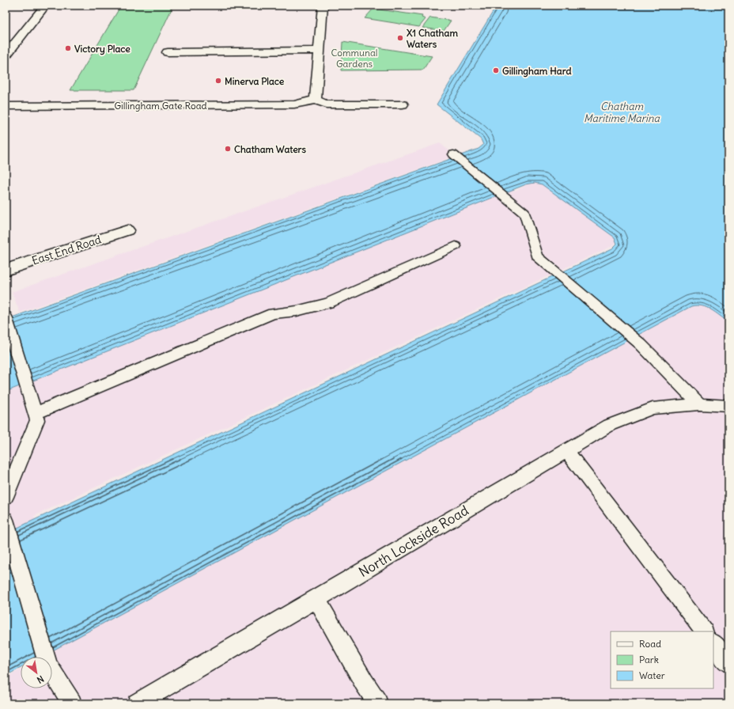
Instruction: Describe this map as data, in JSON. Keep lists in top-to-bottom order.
{
  "streets": {
    "street": ["Gillingham Gate Road", "East End Road"],
    "lane": ["North Lockside Road"]
  },
  "water": ["Chatham Maritime Marina"],
  "parks": ["Communal Gardens"],
  "places": [
    "X1 Chatham Waters",
    "Victory Place",
    "Gillingham Hard",
    "Minerva Place",
    "Chatham Waters"
  ],
  "legend": ["Road", "Park", "Water"],
  "north": "bottom right"
}
